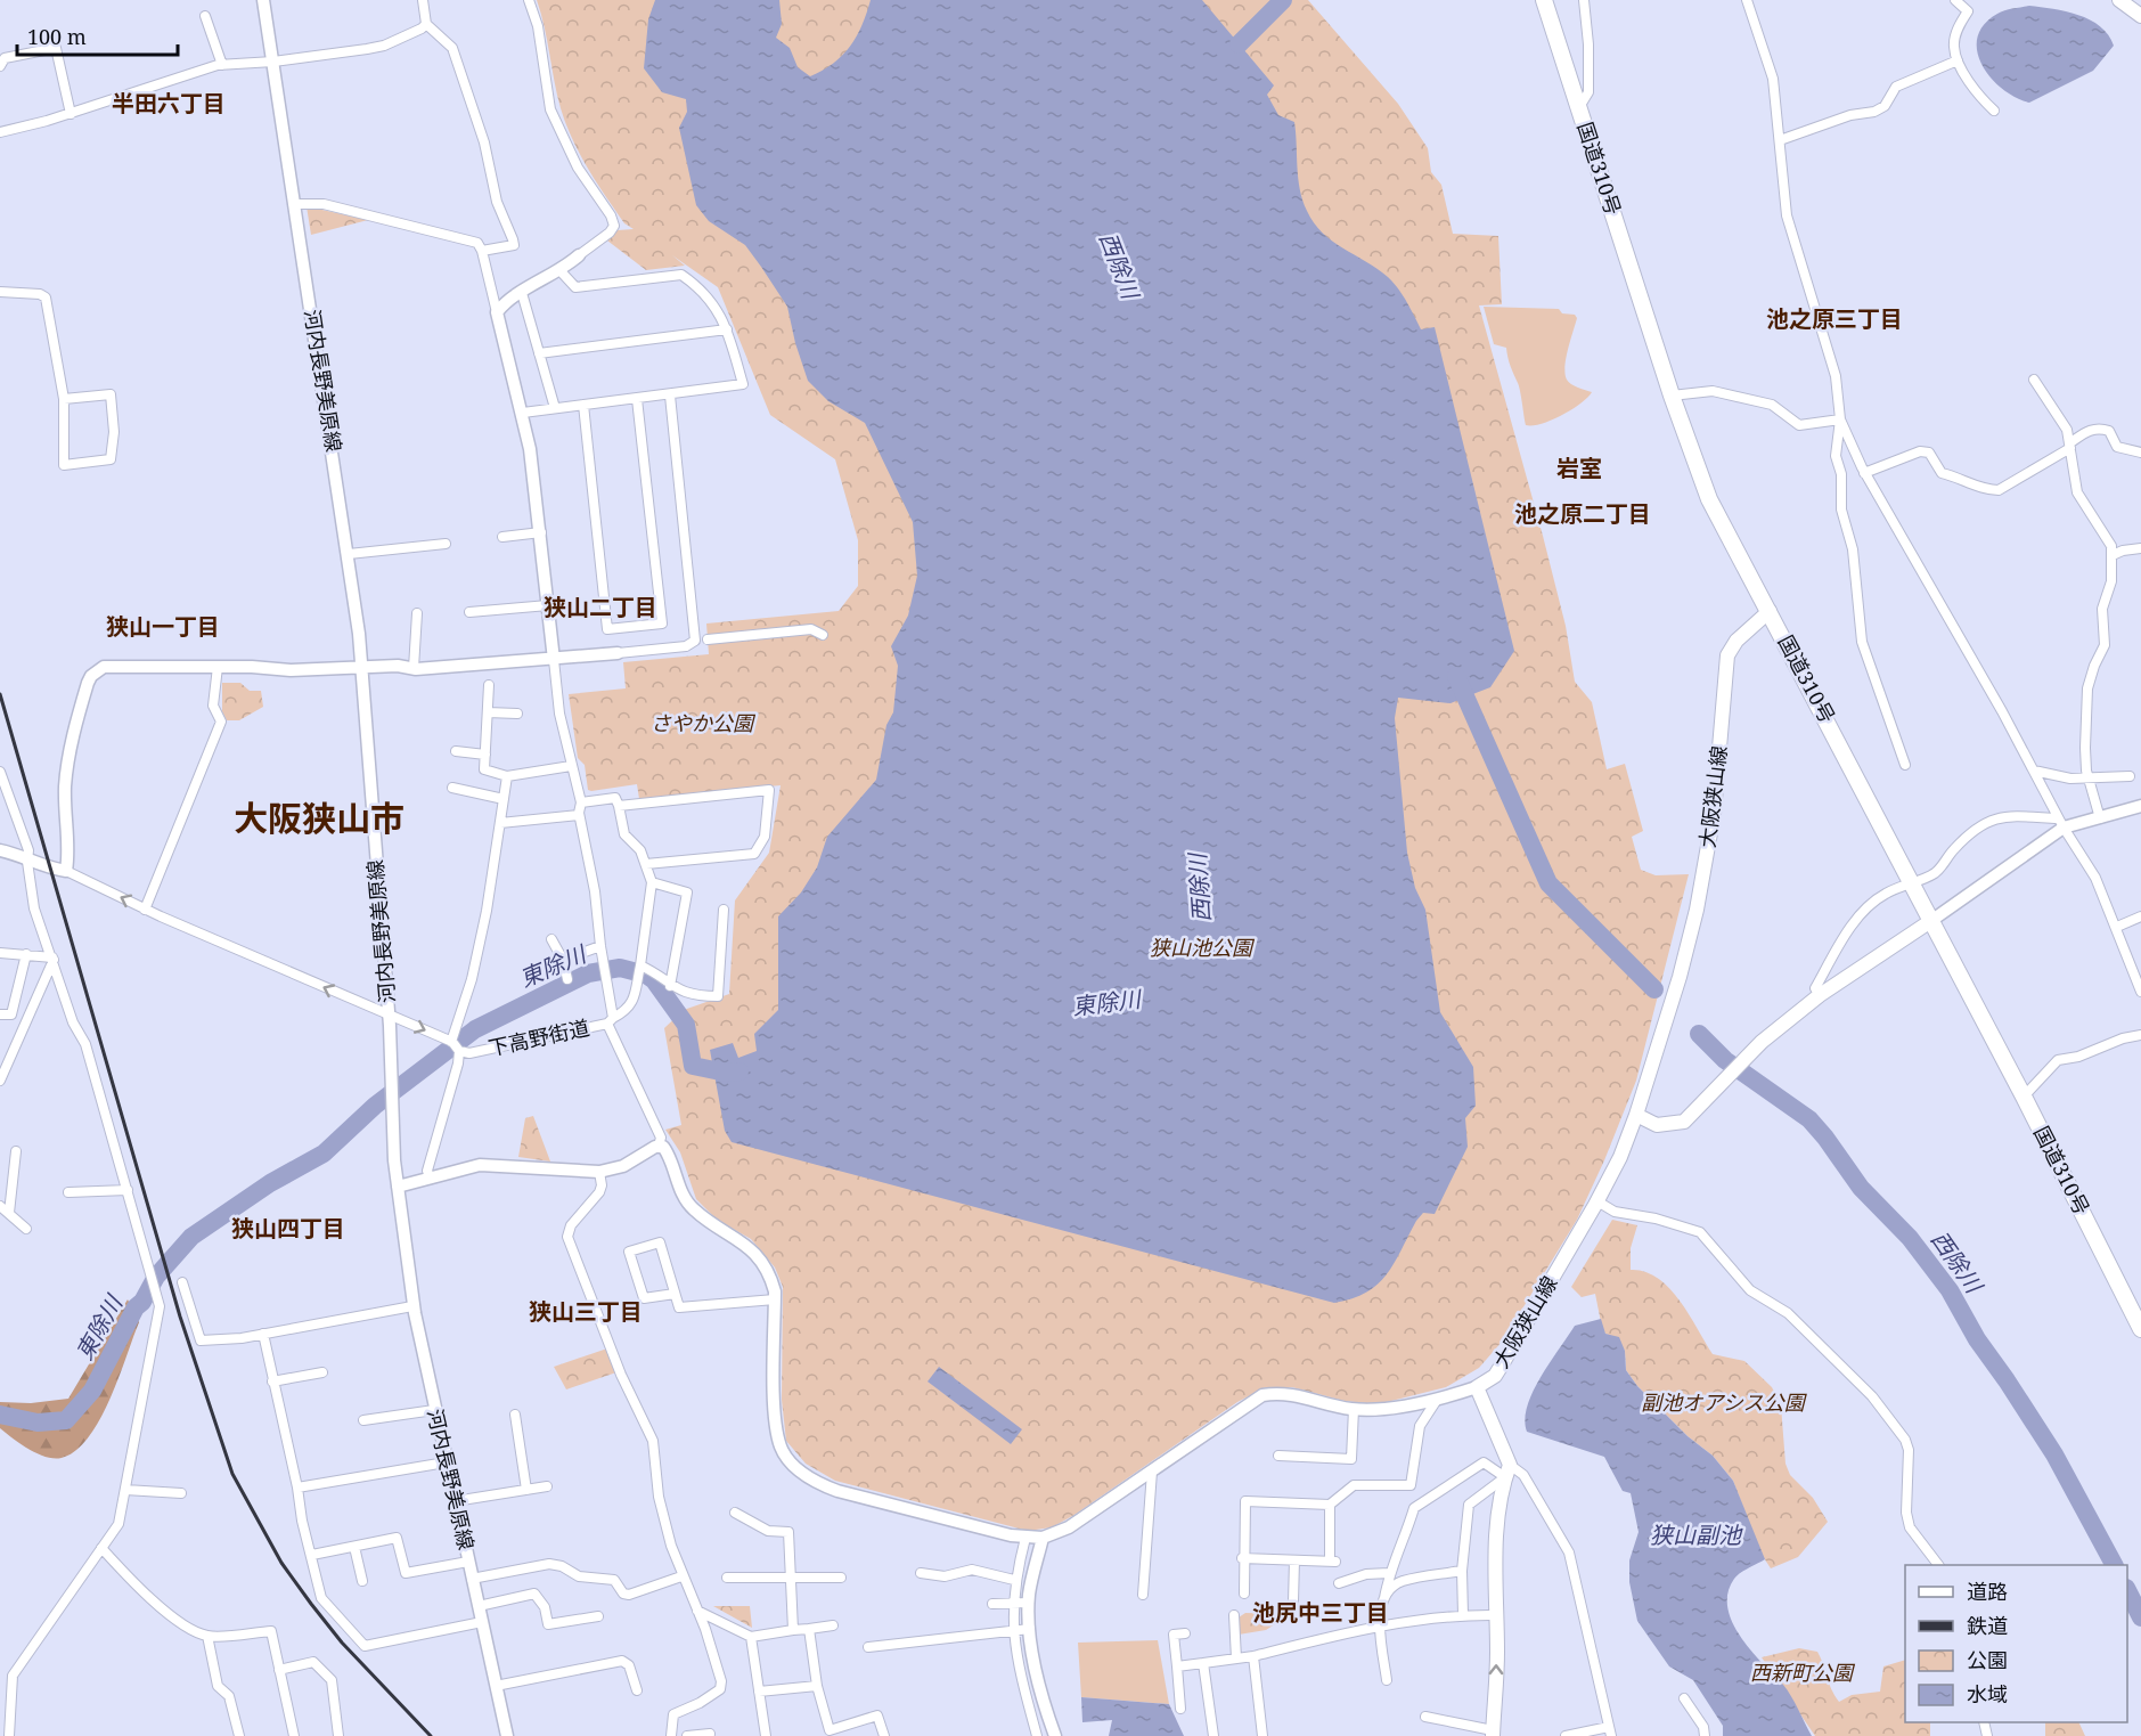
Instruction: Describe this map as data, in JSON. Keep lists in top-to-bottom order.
{
  "streets": {
    "highway": ["国道310号"],
    "main road": ["大阪狭山線"],
    "street": ["河内長野美原線", "下高野街道"]
  },
  "crossings": [
    ["国道310号", "大阪狭山線"]
  ],
  "districts": [
    "半田六丁目",
    "池之原三丁目",
    "岩室",
    "池之原二丁目",
    "狭山二丁目",
    "狭山一丁目",
    "大阪狭山市",
    "狭山四丁目",
    "狭山三丁目",
    "池尻中三丁目"
  ],
  "water": ["西除川", "東除川", "狭山副池"],
  "parks": [
    "さやか公園",
    "狭山池公園",
    "副池オアシス公園",
    "西新町公園"
  ],
  "legend": [
    "道路",
    "鉄道",
    "公園",
    "水域"
  ],
  "scale_bar": "100 m"
}
